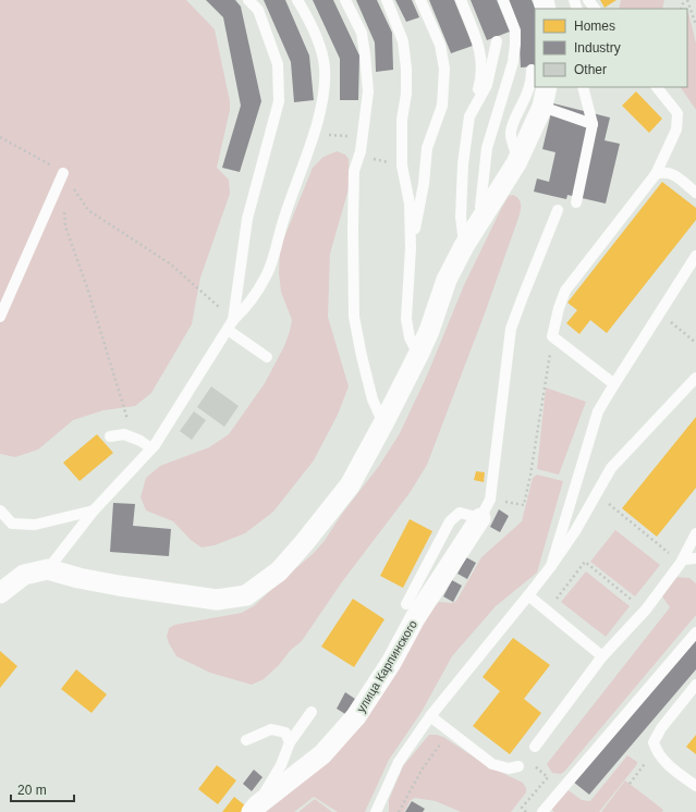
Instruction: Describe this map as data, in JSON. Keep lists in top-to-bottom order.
{
  "streets": {
    "street": ["улица Карпинского"]
  },
  "legend": ["Homes", "Industry", "Other"],
  "scale_bar": "20 m"
}
